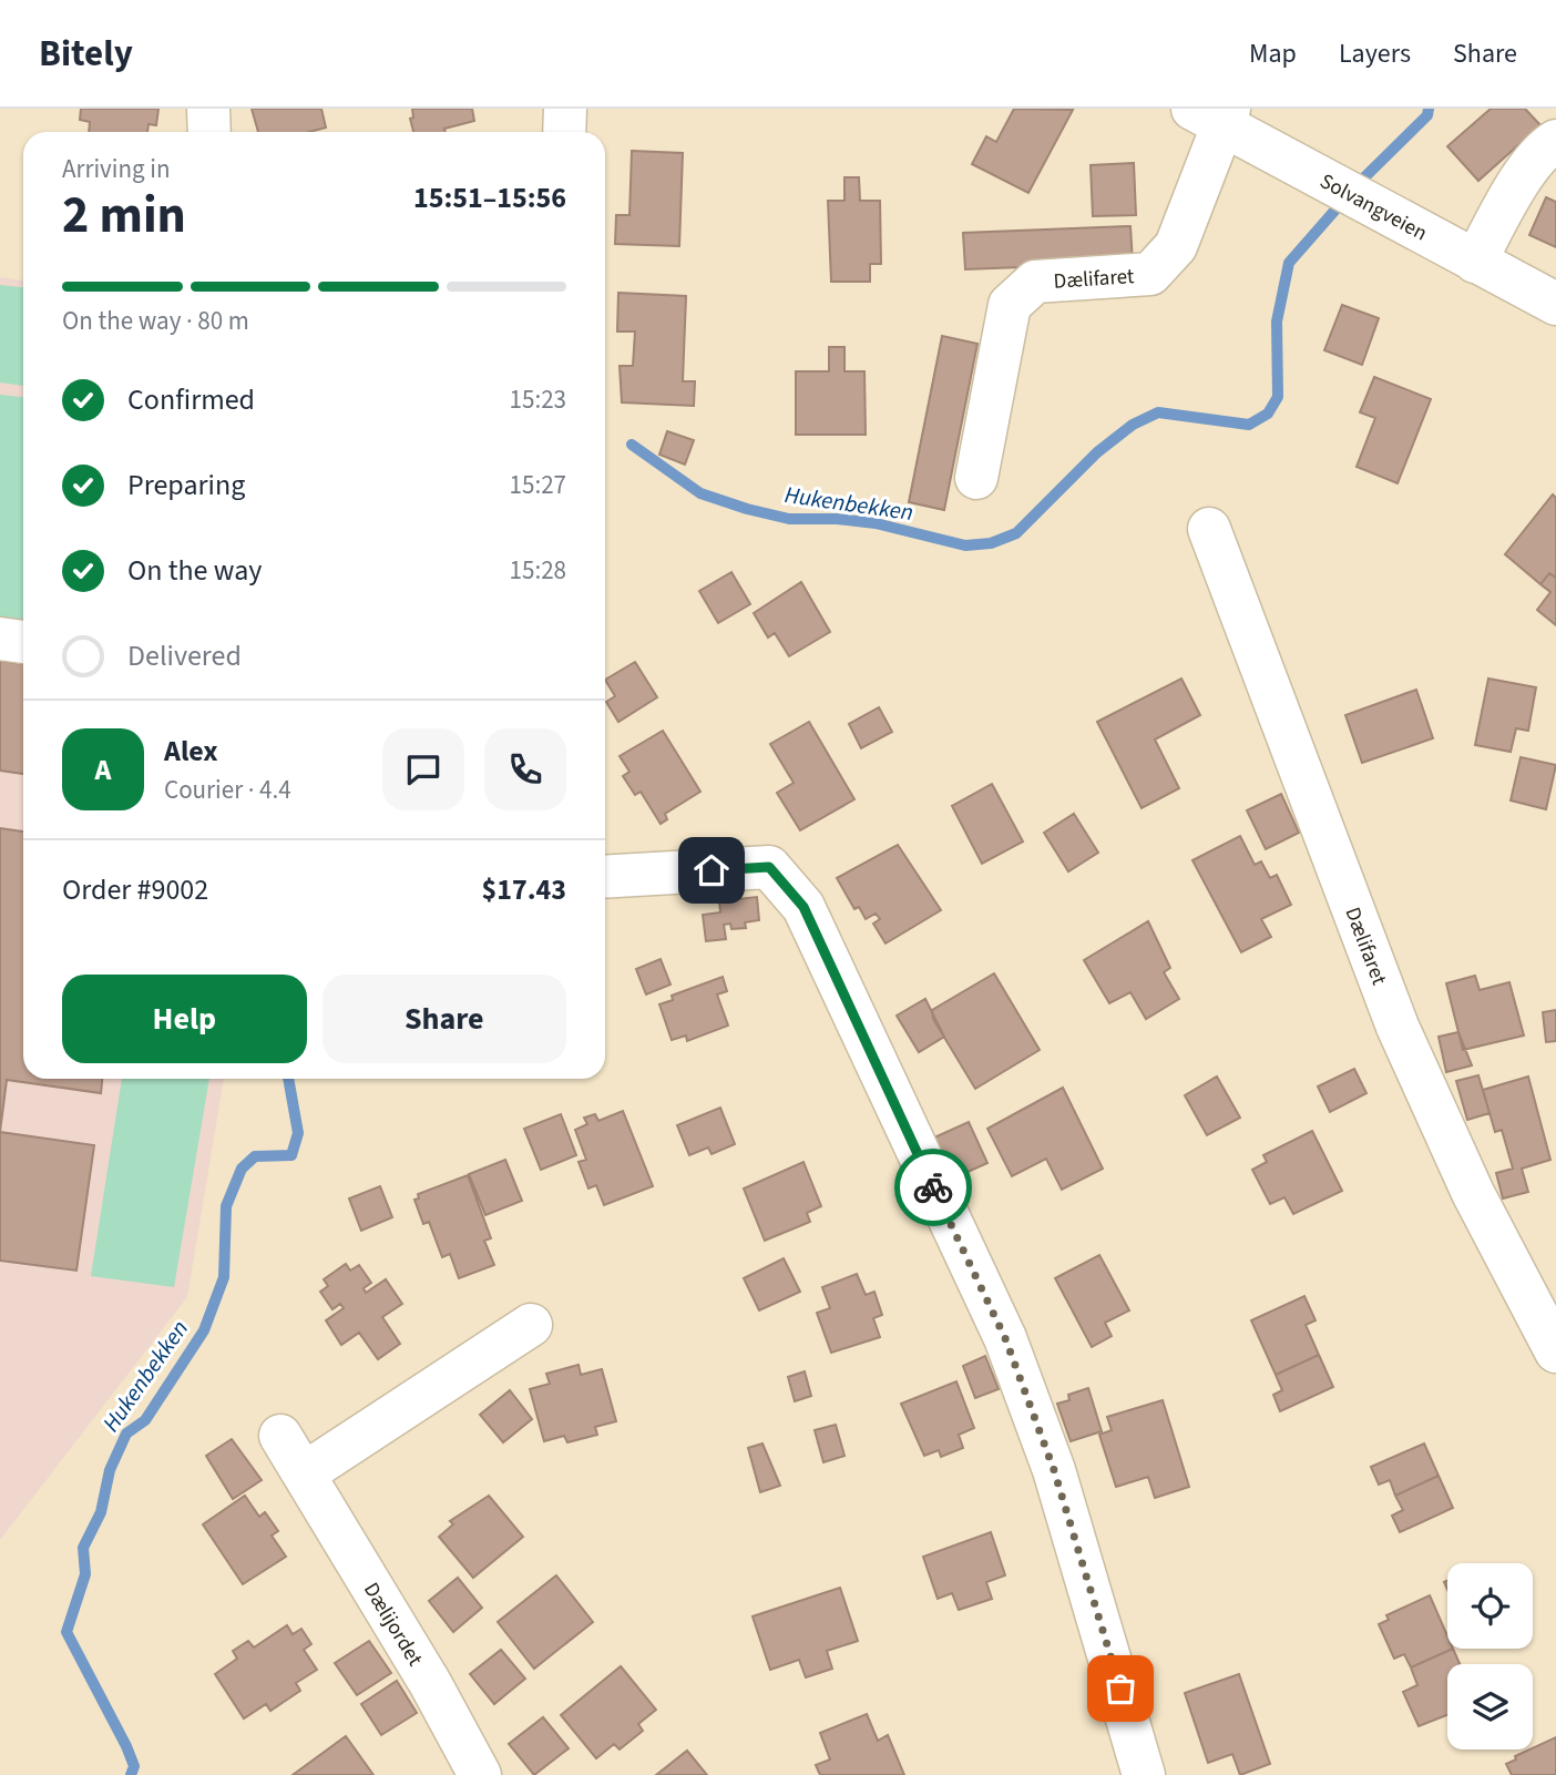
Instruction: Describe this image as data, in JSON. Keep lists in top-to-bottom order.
{
  "streets": {
    "street": ["Solvangveien", "Dælifaret", "Dælijordet"]
  },
  "crossings": [
    ["Solvangveien", "Dælifaret"]
  ],
  "water": ["Hukenbekken"],
  "page": {
    "header": "Bitely",
    "nav": ["Map", "Layers", "Share"],
    "heading": ["2 min", "Arriving in", "15:51–15:56"],
    "panel": [
      "Alex",
      "Courier · 4.4",
      "Order #9002",
      "$17.43"
    ],
    "bar": "On the way · 80 m",
    "list": [
      ["Confirmed", "15:23"],
      ["Preparing", "15:27"],
      ["On the way", "15:28"],
      "Delivered"
    ],
    "round": "A",
    "buttons": ["Help", "Share"]
  }
}
